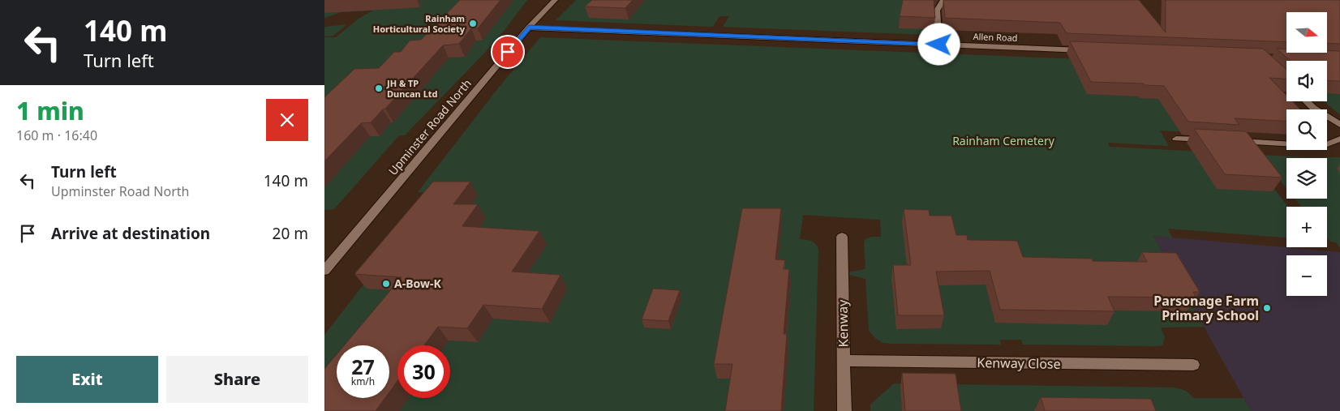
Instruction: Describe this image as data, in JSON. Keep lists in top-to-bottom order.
{
  "streets": {
    "street": [
      "Allen Road",
      "Upminster Road North",
      "Kenway",
      "Kenway Close"
    ]
  },
  "crossings": [
    ["Allen Road", "Upminster Road North"],
    ["Kenway", "Kenway Close"]
  ],
  "parks": ["Rainham Cemetery"],
  "places": [
    "Rainham Horticultural Society",
    "JH & TP Duncan Ltd",
    "A-Bow-K",
    "Parsonage Farm Primary School"
  ],
  "north": "right",
  "page": {
    "turn": ["140 m", "Turn left"],
    "map_buttons": ["+", "−"],
    "heading": ["1 min", "160 m · 16:40"],
    "list": [
      {
        "name": "Turn left",
        "note": "Upminster Road North",
        "value": "140 m"
      },
      {
        "name": "Arrive at destination",
        "value": "20 m"
      }
    ],
    "speed": "27 km/h",
    "limit": "30",
    "buttons": ["Exit", "Share"]
  }
}
